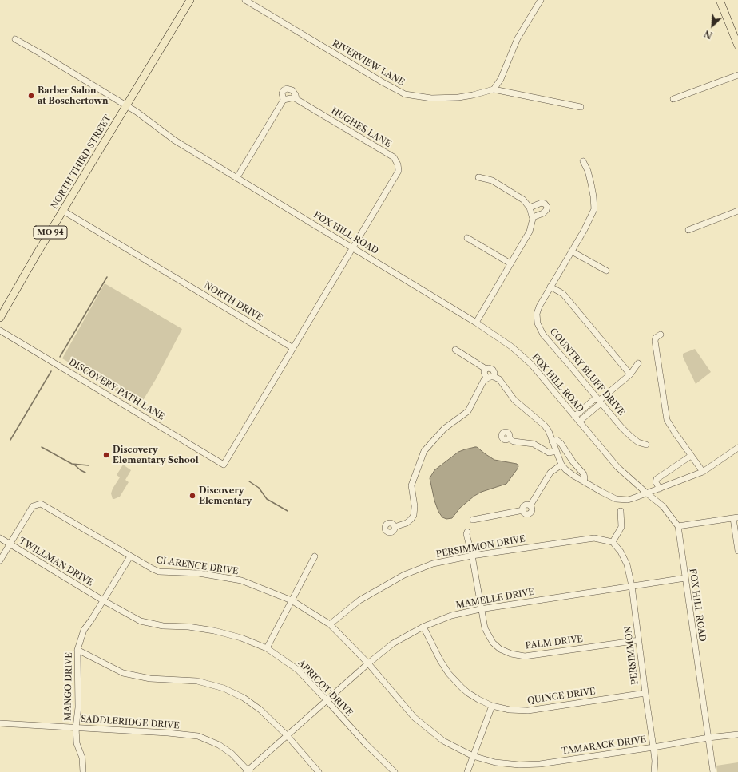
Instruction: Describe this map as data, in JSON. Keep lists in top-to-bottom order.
{
  "streets": {
    "main road": ["NORTH THIRD STREET", "MO 94"],
    "street": [
      "RIVERVIEW LANE",
      "HUGHES LANE",
      "FOX HILL ROAD",
      "NORTH DRIVE",
      "COUNTRY BLUFF DRIVE",
      "DISCOVERY PATH LANE",
      "PERSIMMON DRIVE",
      "TWILLMAN DRIVE",
      "CLARENCE DRIVE",
      "MAMELLE DRIVE",
      "PALM DRIVE",
      "PERSIMMON",
      "MANGO DRIVE",
      "APRICOT DRIVE",
      "QUINCE DRIVE",
      "SADDLERIDGE DRIVE",
      "TAMARACK DRIVE"
    ]
  },
  "crossings": [
    ["HUGHES LANE", "FOX HILL ROAD"],
    ["NORTH THIRD STREET", "FOX HILL ROAD"],
    ["NORTH THIRD STREET", "NORTH DRIVE"],
    ["FOX HILL ROAD", "MAMELLE DRIVE"],
    ["FOX HILL ROAD", "TAMARACK DRIVE"],
    ["NORTH DRIVE", "DISCOVERY PATH LANE"],
    ["PERSIMMON DRIVE", "CLARENCE DRIVE"],
    ["PERSIMMON DRIVE", "PALM DRIVE"],
    ["PERSIMMON DRIVE", "PERSIMMON"],
    ["TWILLMAN DRIVE", "CLARENCE DRIVE"],
    ["TWILLMAN DRIVE", "MANGO DRIVE"],
    ["TWILLMAN DRIVE", "APRICOT DRIVE"],
    ["CLARENCE DRIVE", "MAMELLE DRIVE"],
    ["CLARENCE DRIVE", "MANGO DRIVE"],
    ["CLARENCE DRIVE", "TAMARACK DRIVE"],
    ["MAMELLE DRIVE", "PALM DRIVE"],
    ["MAMELLE DRIVE", "PERSIMMON"],
    ["MAMELLE DRIVE", "APRICOT DRIVE"],
    ["MAMELLE DRIVE", "QUINCE DRIVE"],
    ["MAMELLE DRIVE", "SADDLERIDGE DRIVE"],
    ["PALM DRIVE", "PERSIMMON"],
    ["PERSIMMON", "QUINCE DRIVE"],
    ["PERSIMMON", "TAMARACK DRIVE"],
    ["MANGO DRIVE", "APRICOT DRIVE"],
    ["MANGO DRIVE", "SADDLERIDGE DRIVE"]
  ],
  "places": ["Barber Salon at Boschertown", "Discovery Elementary School", "Discovery Elementary"],
  "north": "bottom left"
}
